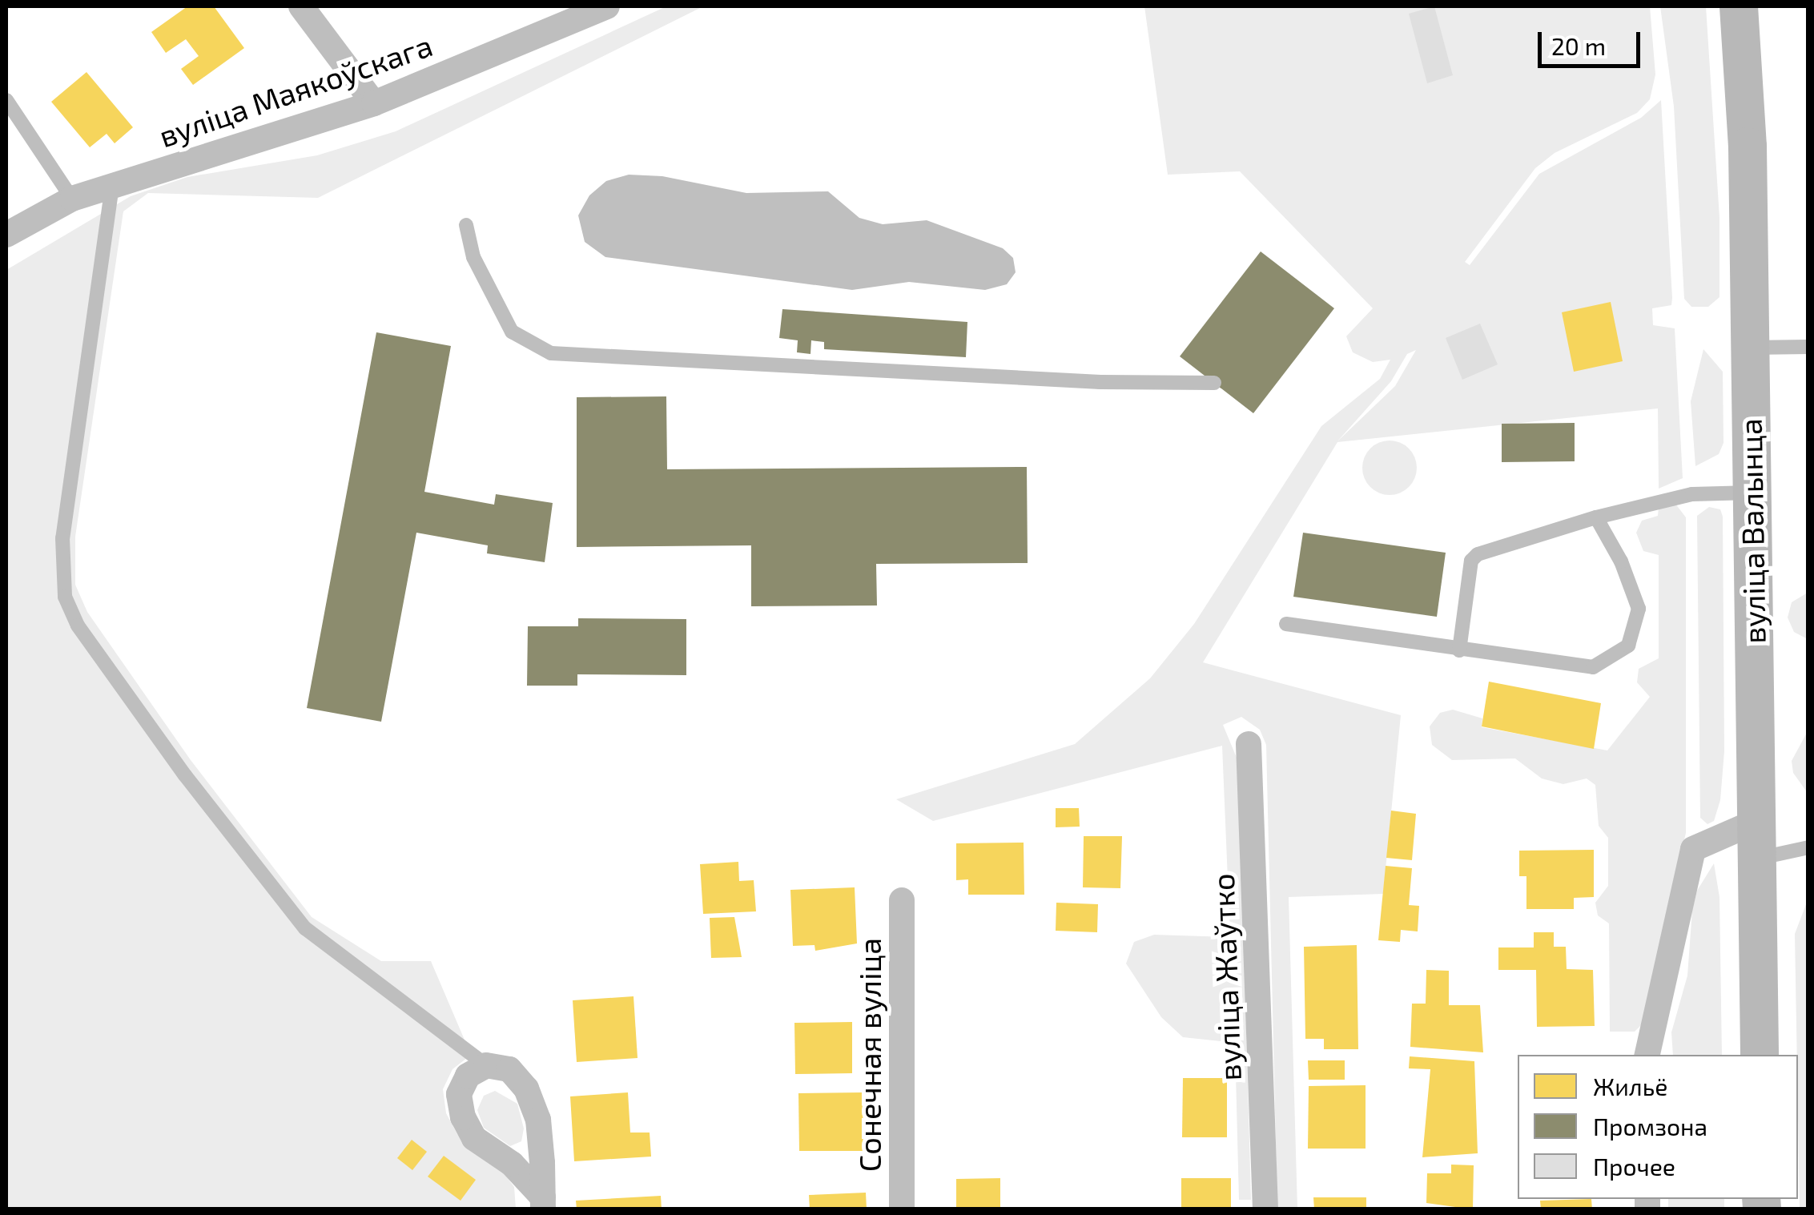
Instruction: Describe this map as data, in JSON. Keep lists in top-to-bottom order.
{
  "streets": {
    "main road": ["вуліца Валынца"],
    "street": ["вуліца Маякоўскага", "вуліца Жаўтко", "Сонечная вуліца"]
  },
  "legend": ["Жильё", "Промзона", "Прочее"],
  "scale_bar": "20 m"
}
